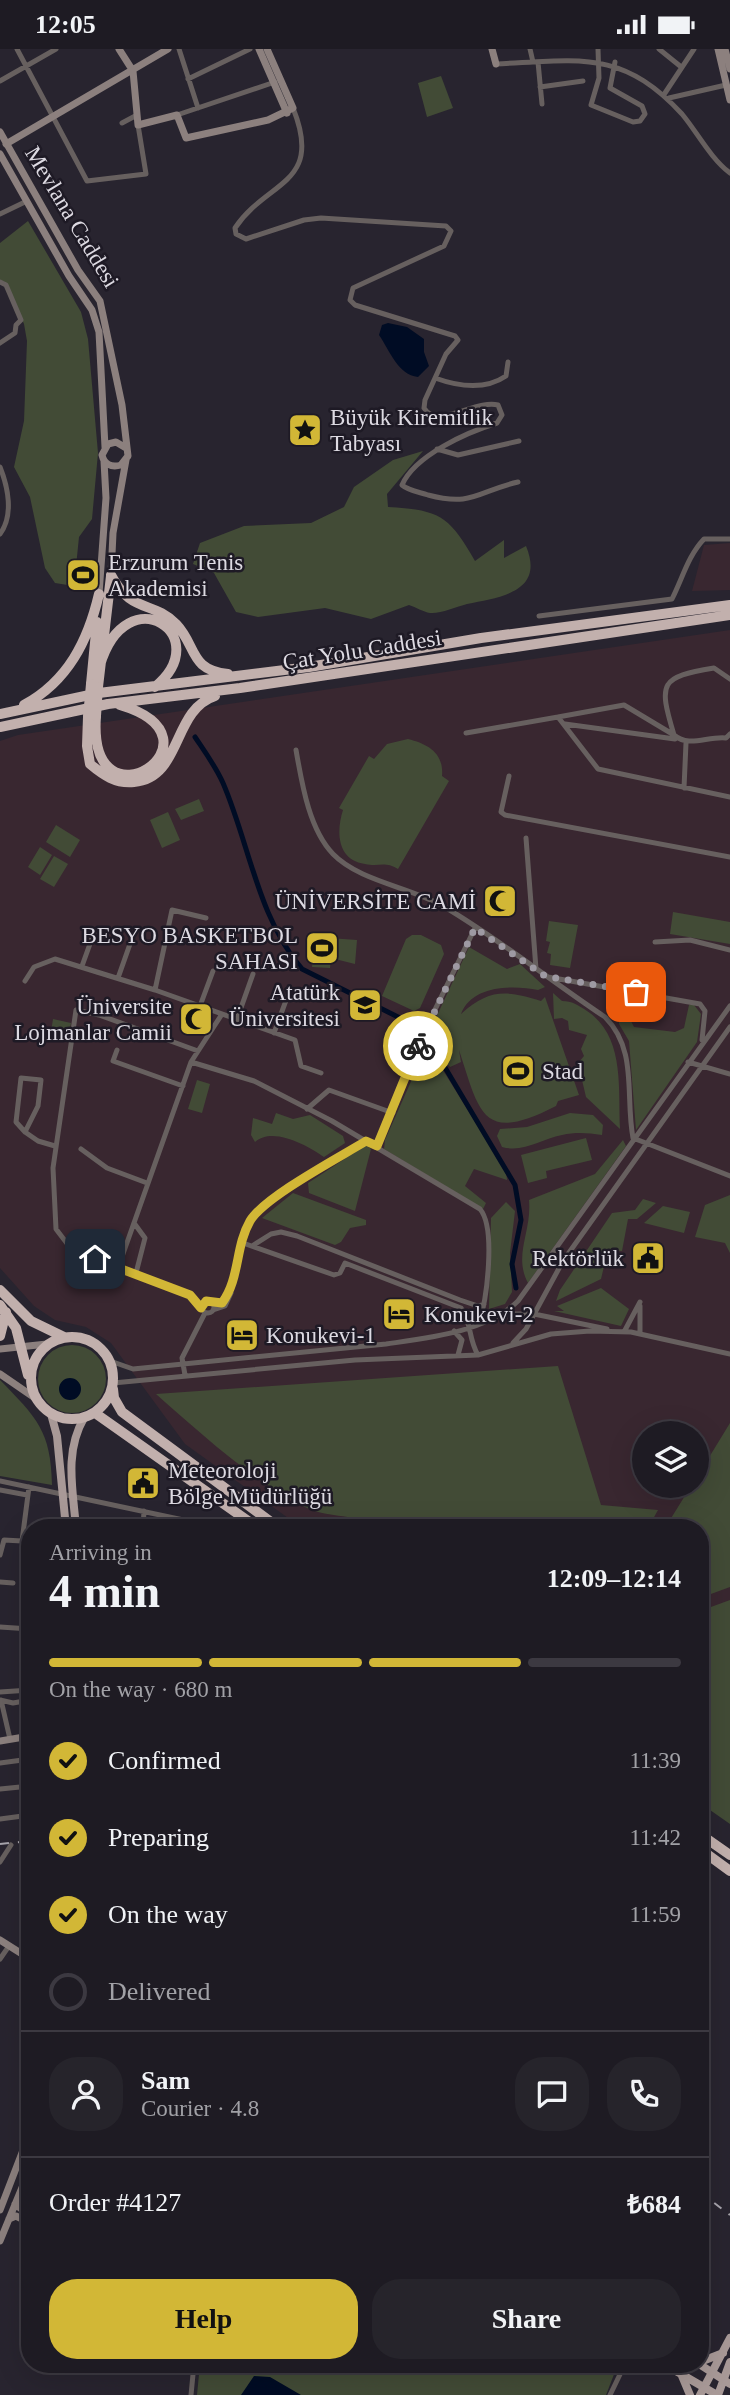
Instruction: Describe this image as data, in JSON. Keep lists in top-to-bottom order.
{
  "streets": {
    "highway": ["Çat Yolu Caddesi"],
    "street": ["Mevlana Caddesi"]
  },
  "places": {
    "place": ["Büyük Kiremitlik Tabyası"],
    "sports": ["Erzurum Tenis Akademisi", "BESYO BASKETBOL SAHASI", "Stad"],
    "mosque": ["ÜNİVERSİTE CAMİ", "Üniversite Lojmanlar Camii"],
    "school or university": ["Atatürk Üniversitesi"],
    "public building": ["Rektörlük", "Meteoroloji Bölge Müdürlüğü"],
    "hotel": ["Konukevi-2", "Konukevi-1"]
  },
  "page": {
    "status": "12:05",
    "heading": ["4 min", "Arriving in", "12:09–12:14"],
    "panel": [
      "Sam",
      "Courier · 4.8",
      "Order #4127",
      "₺684"
    ],
    "bar": "On the way · 680 m",
    "list": [
      ["Confirmed", "11:39"],
      ["Preparing", "11:42"],
      ["On the way", "11:59"],
      "Delivered"
    ],
    "buttons": ["Help", "Share"]
  }
}
